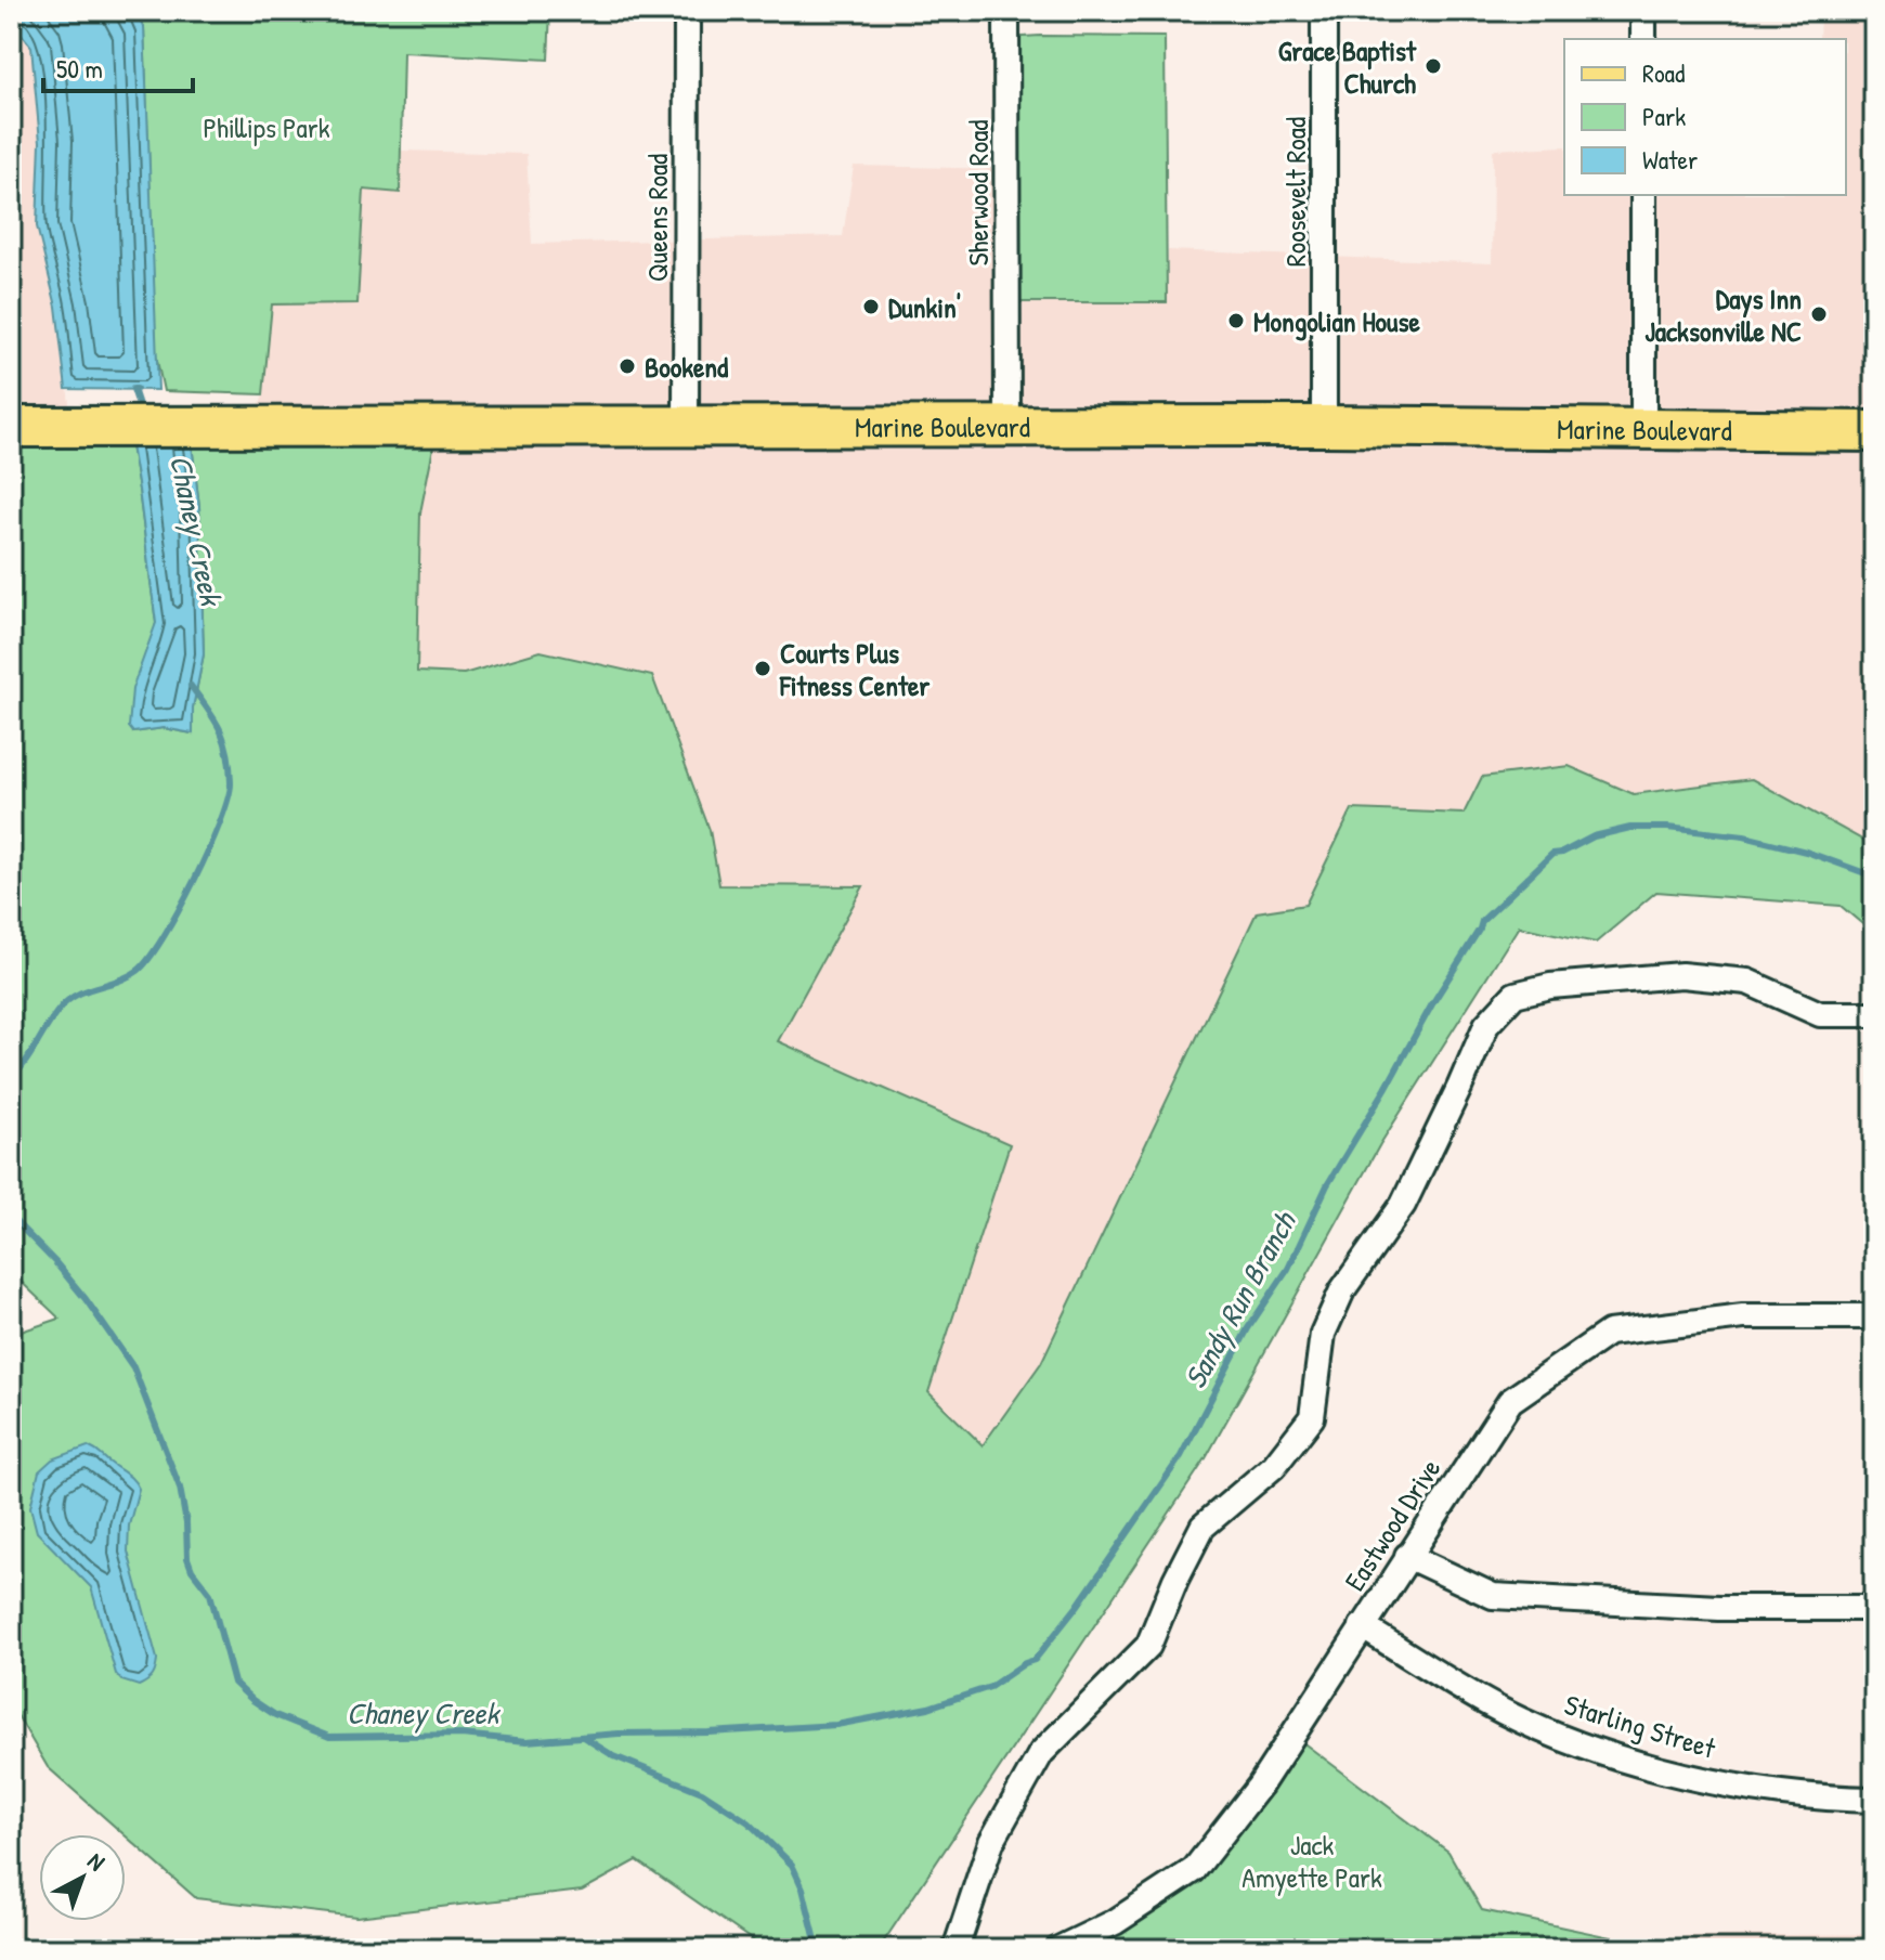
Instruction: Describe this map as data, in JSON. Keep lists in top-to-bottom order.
{
  "streets": {
    "main road": ["Marine Boulevard"],
    "street": [
      "Roosevelt Road",
      "Sherwood Road",
      "Queens Road",
      "Eastwood Drive",
      "Starling Street"
    ]
  },
  "crossings": [
    ["Roosevelt Road", "Marine Boulevard"],
    ["Sherwood Road", "Marine Boulevard"],
    ["Queens Road", "Marine Boulevard"],
    ["Eastwood Drive", "Starling Street"]
  ],
  "water": ["Chaney Creek", "Sandy Run Branch"],
  "parks": ["Phillips Park", "Jack Amyette Park"],
  "places": [
    "Grace Baptist Church",
    "Dunkin'",
    "Days Inn Jacksonville NC",
    "Mongolian House",
    "Bookend",
    "Courts Plus Fitness Center"
  ],
  "legend": ["Road", "Park", "Water"],
  "scale_bar": "50 m",
  "north": "top right"
}
